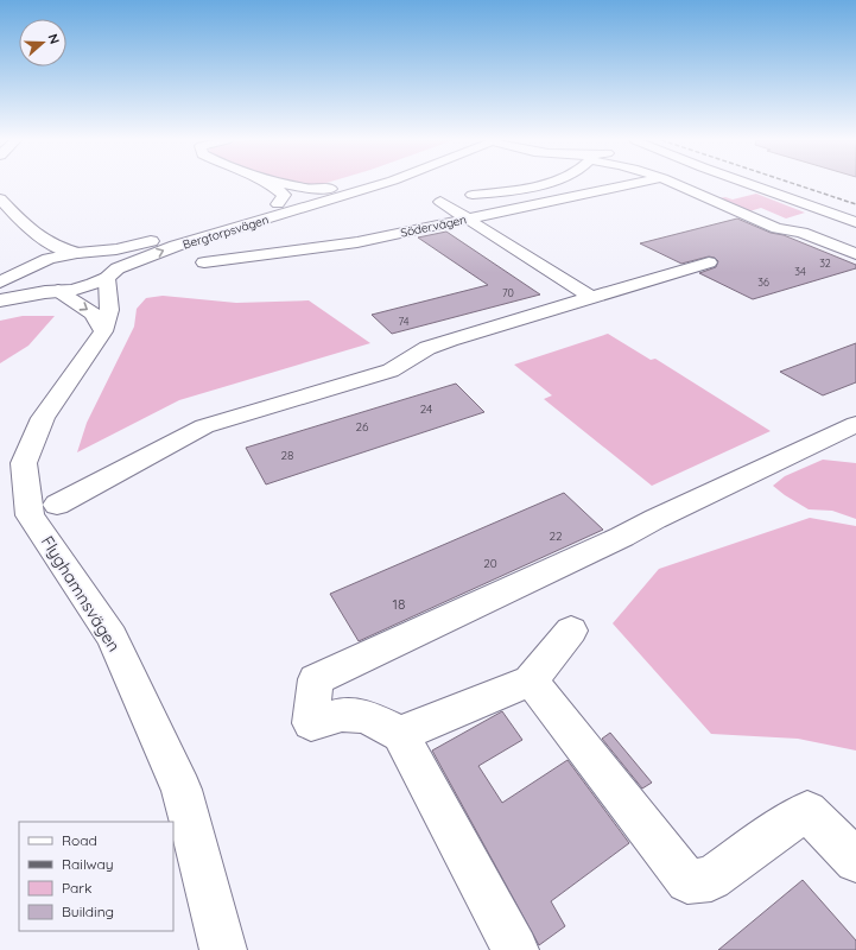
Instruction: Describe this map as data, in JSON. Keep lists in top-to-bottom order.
{
  "streets": {
    "street": ["Södervägen", "Bergtorpsvägen", "Flyghamnsvägen"]
  },
  "crossings": [
    ["Bergtorpsvägen", "Flyghamnsvägen"]
  ],
  "house_numbers": [
    "32",
    "34",
    "36",
    "70",
    "74",
    "24",
    "26",
    "28",
    "22",
    "20",
    "18"
  ],
  "legend": [
    "Road",
    "Railway",
    "Park",
    "Building"
  ],
  "north": "right"
}
